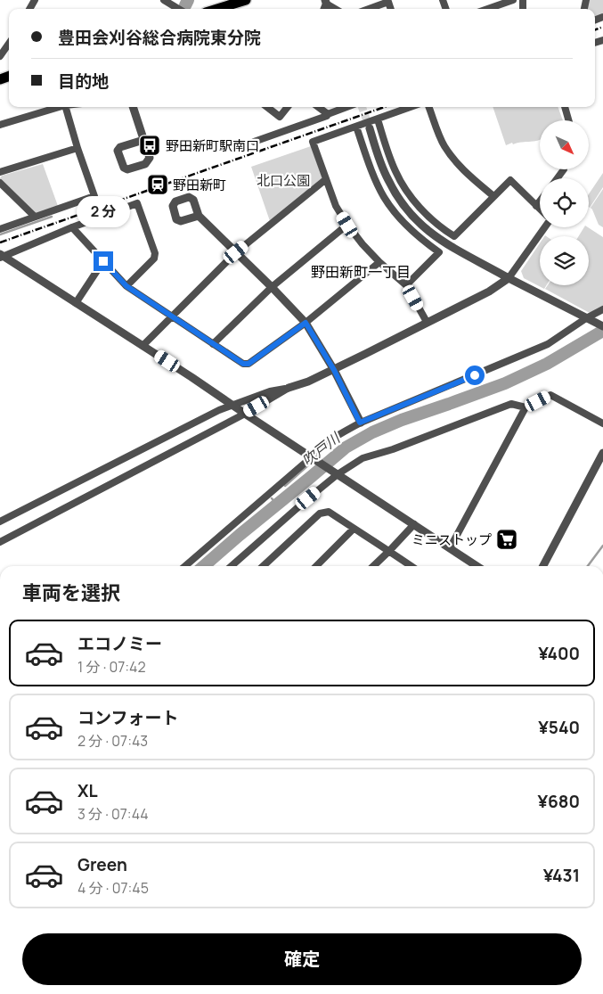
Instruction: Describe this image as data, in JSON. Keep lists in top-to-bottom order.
{
  "districts": ["野田新町一丁目"],
  "water": ["吹戸川"],
  "parks": ["北口公園"],
  "places": {
    "bus stop": ["野田新町駅南口"],
    "station": ["野田新町"],
    "supermarket": ["ミニストップ"]
  },
  "north": "bottom right",
  "page": {
    "banner": ["豊田会刈谷総合病院東分院", "目的地"],
    "bubble": "2 分",
    "heading": "車両を選択",
    "list": [
      {
        "name": "エコノミー",
        "note": "1 分 · 07:42",
        "value": "¥400"
      },
      {
        "name": "コンフォート",
        "note": "2 分 · 07:43",
        "value": "¥540"
      },
      {
        "name": "XL",
        "note": "3 分 · 07:44",
        "value": "¥680"
      },
      {
        "name": "Green",
        "note": "4 分 · 07:45",
        "value": "¥431"
      }
    ],
    "buttons": "確定"
  }
}
